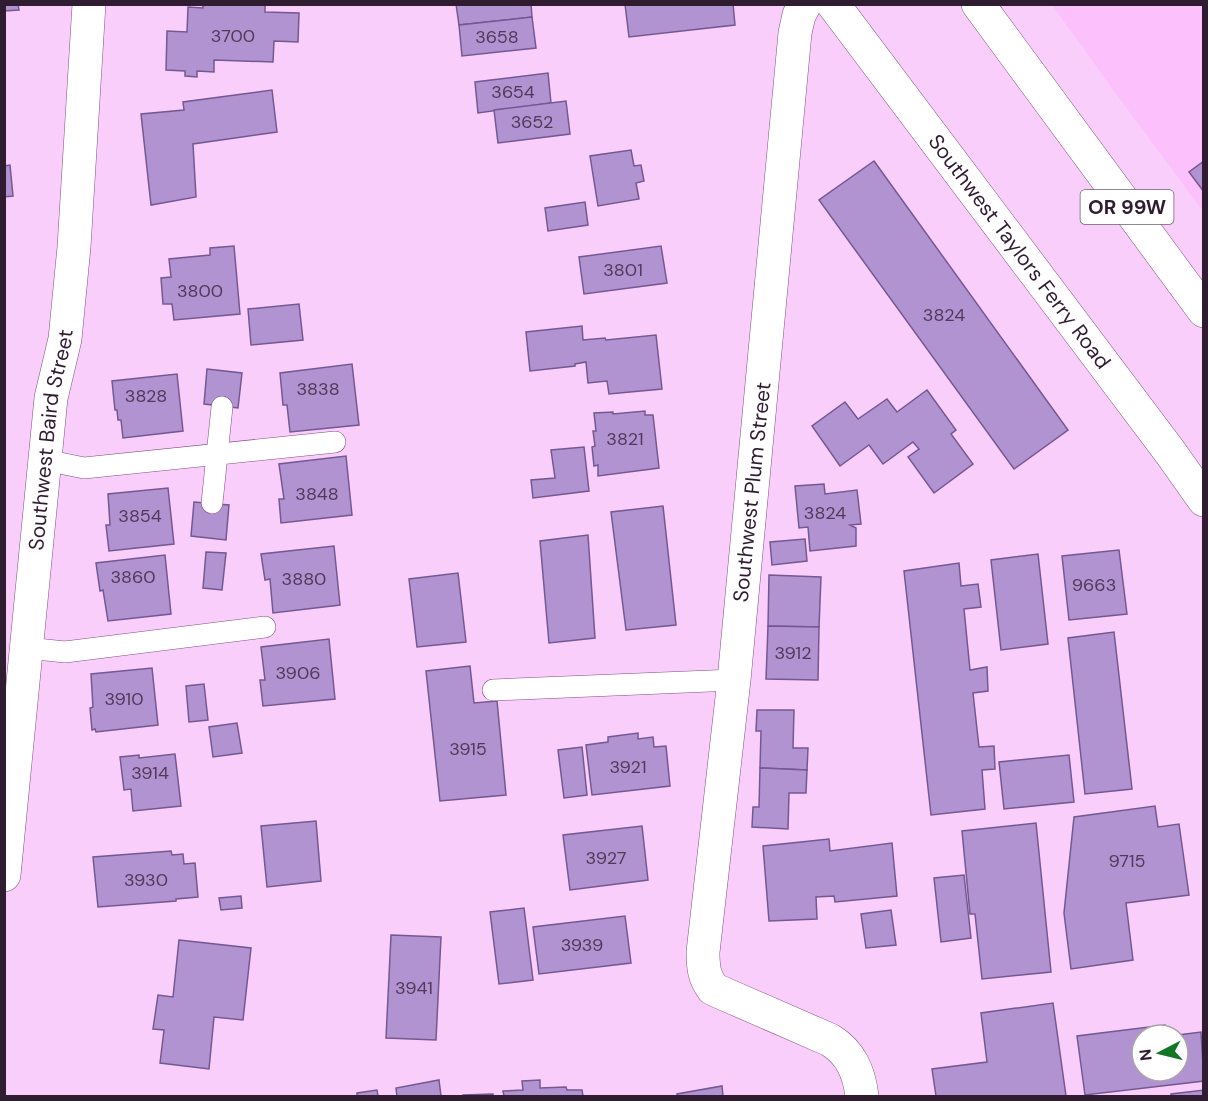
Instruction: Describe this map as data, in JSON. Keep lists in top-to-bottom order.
{
  "streets": {
    "street": [
      "OR 99W",
      "Southwest Taylors Ferry Road",
      "Southwest Baird Street",
      "Southwest Plum Street"
    ]
  },
  "house_numbers": [
    "3700",
    "3658",
    "3654",
    "3652",
    "3801",
    "3800",
    "3824",
    "3838",
    "3828",
    "3821",
    "3848",
    "3824",
    "3854",
    "3860",
    "3880",
    "9663",
    "3912",
    "3906",
    "3910",
    "3915",
    "3921",
    "3914",
    "3927",
    "9715",
    "3930",
    "3939",
    "3941"
  ],
  "north": "left"
}
